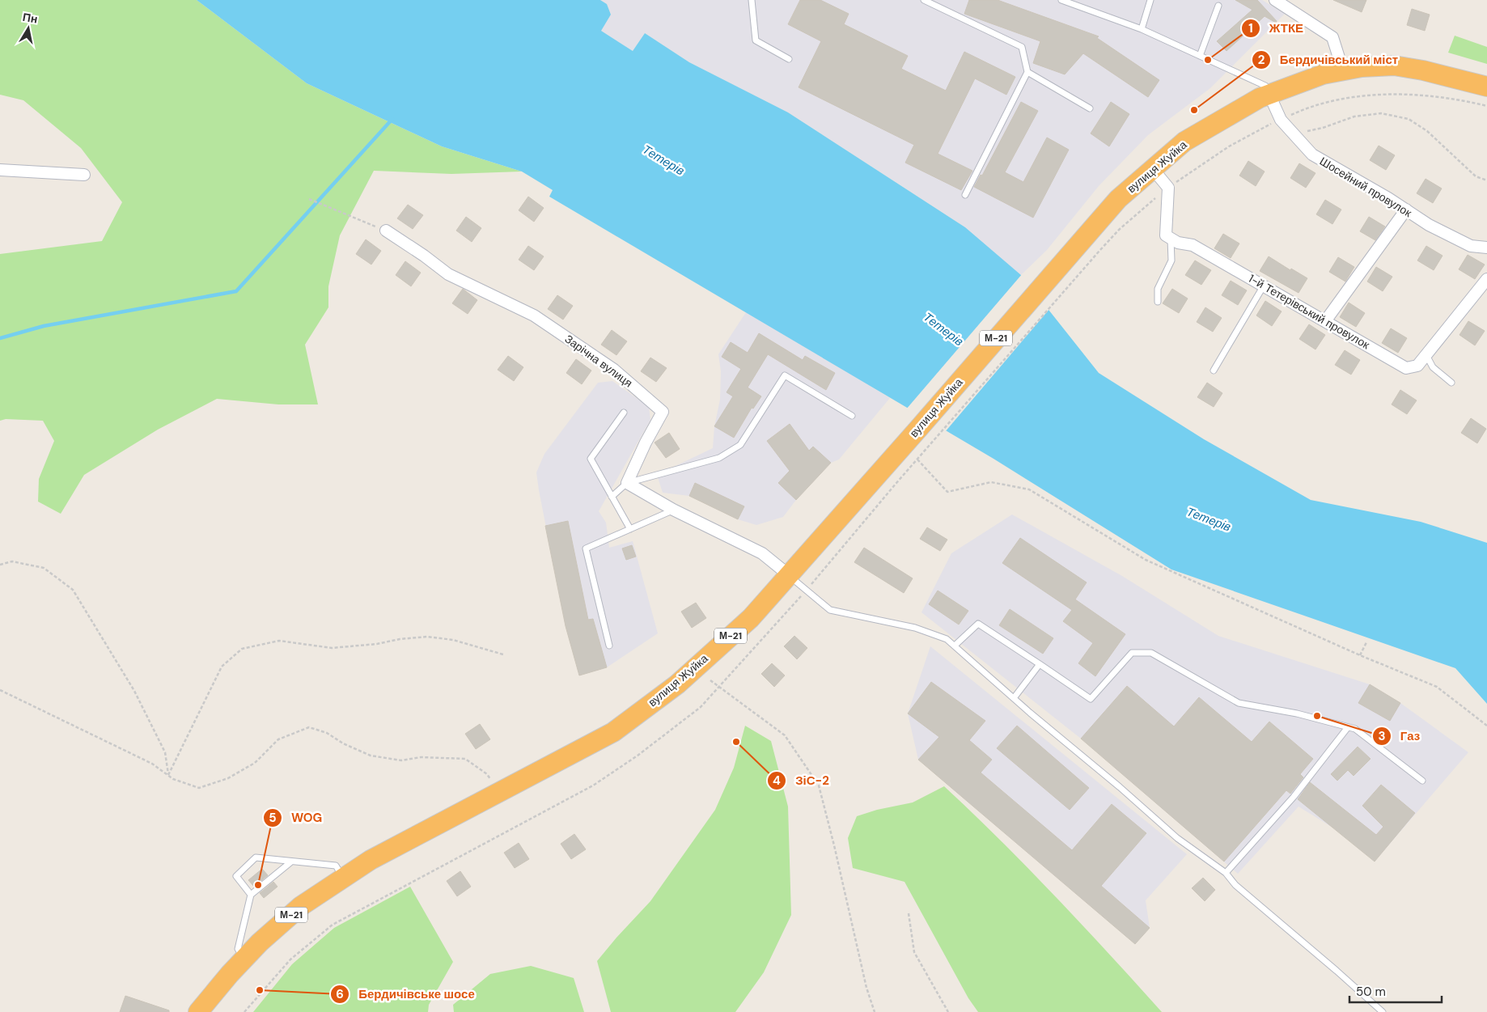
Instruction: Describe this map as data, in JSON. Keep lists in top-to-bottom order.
{
  "streets": {
    "highway": ["вулиця Жуйка", "М-21"],
    "street": ["Шосейний провулок", "1-й Тетерівський провулок", "Зарічна вулиця"]
  },
  "crossings": [
    ["вулиця Жуйка", "Шосейний провулок"],
    ["вулиця Жуйка", "М-21"]
  ],
  "water": ["Тетерів"],
  "places": [
    "ЖТКЕ",
    "Бердичівський міст",
    "Газ",
    "ЗіС-2",
    "WOG",
    "Бердичівське шосе"
  ],
  "scale_bar": "50 m",
  "north": "top"
}
